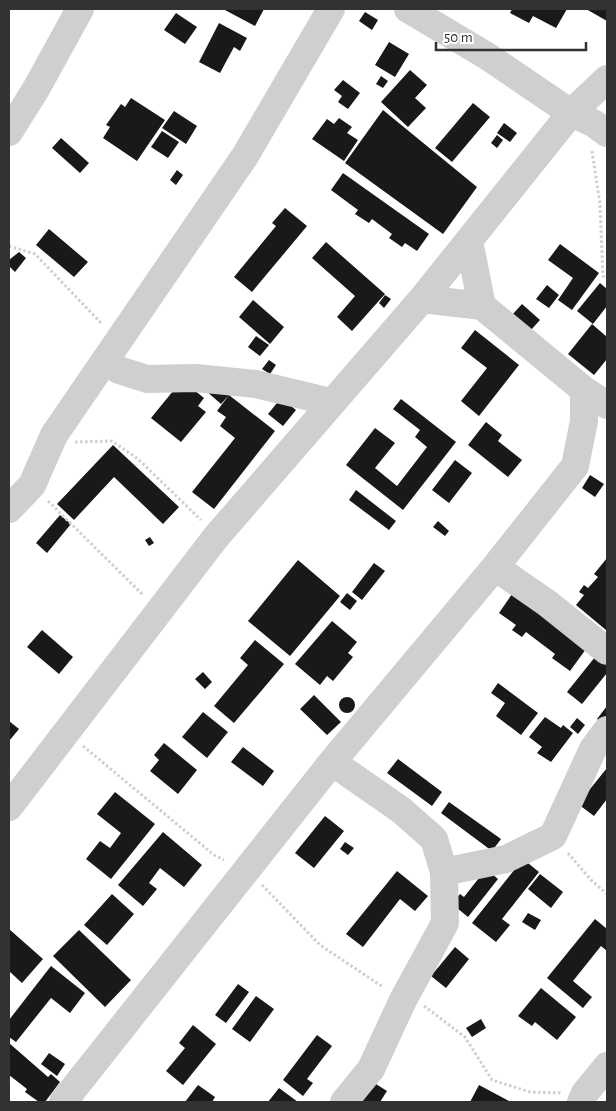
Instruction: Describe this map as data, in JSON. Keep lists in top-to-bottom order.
{
  "scale_bar": "50 m"
}
